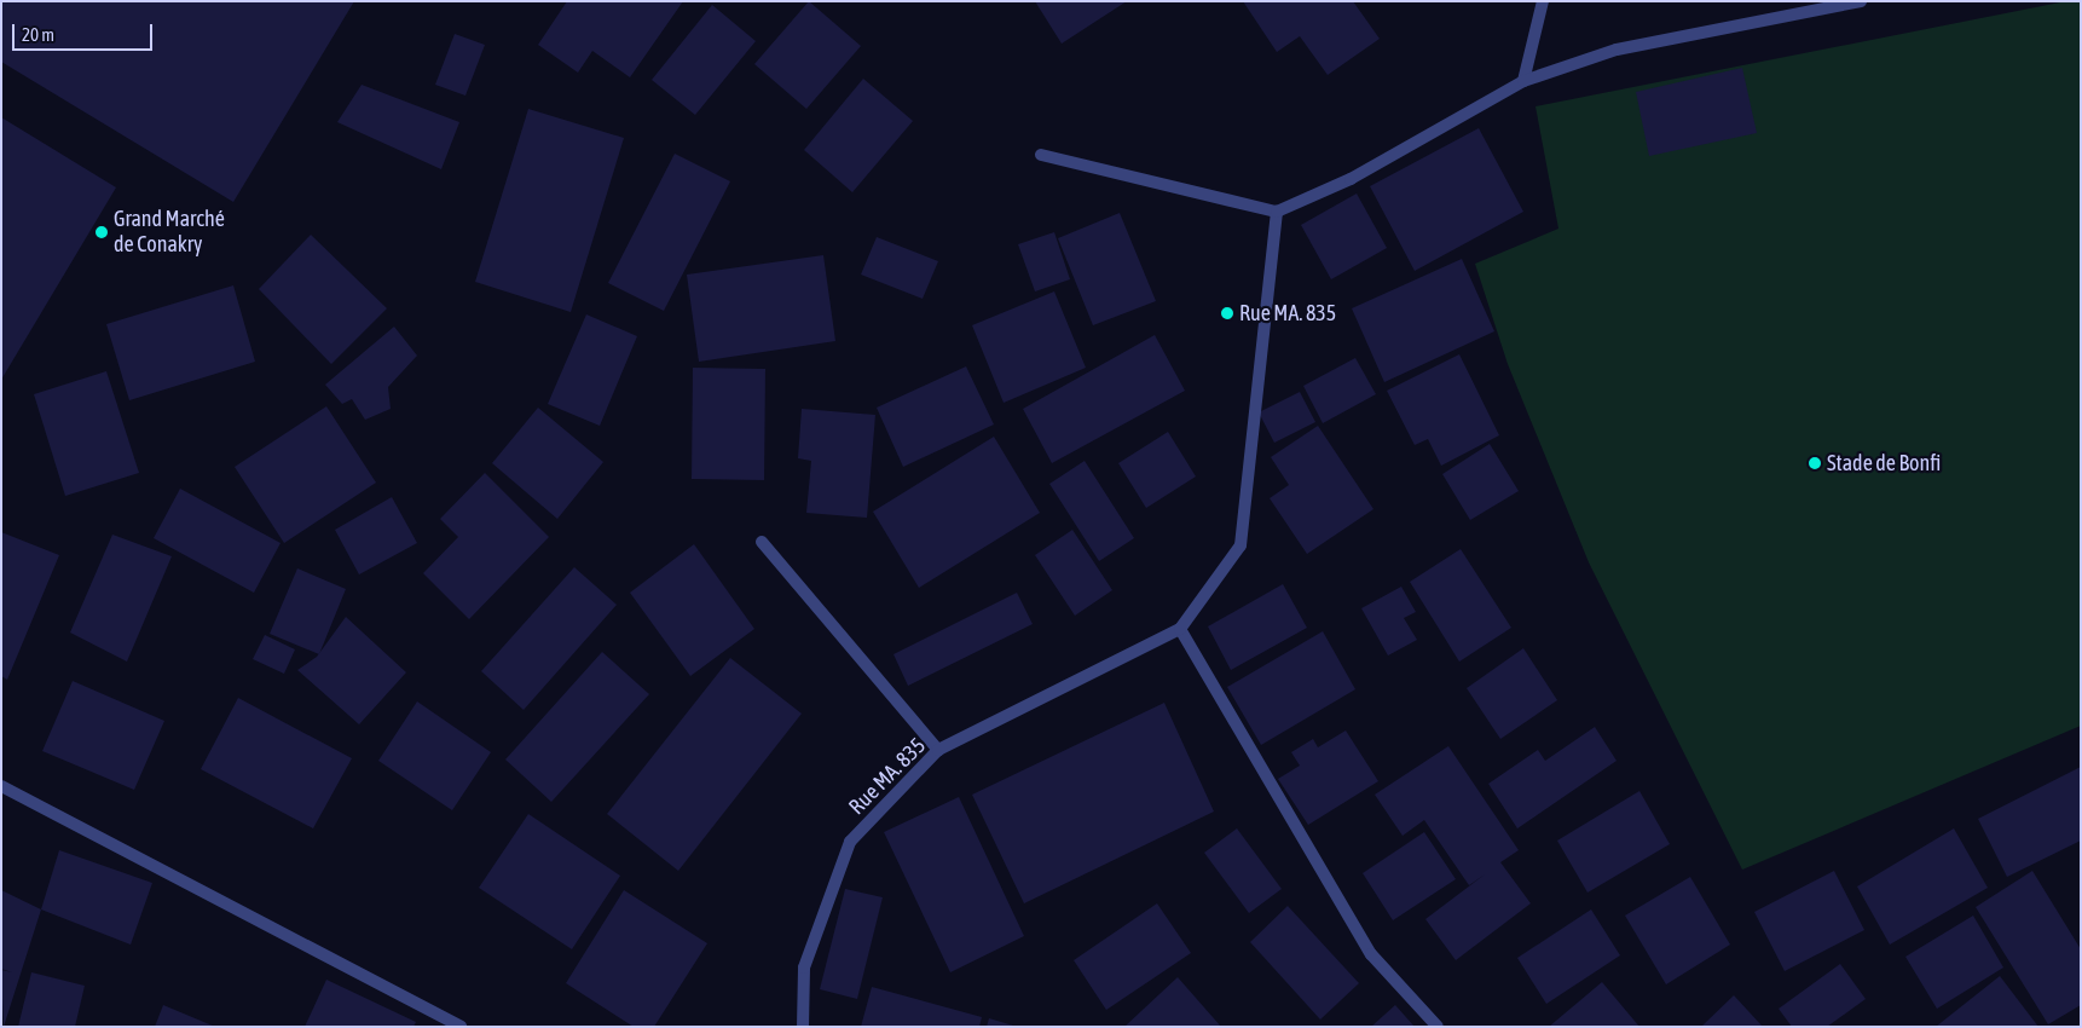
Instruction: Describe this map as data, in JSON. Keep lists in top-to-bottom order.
{
  "streets": {
    "street": ["Rue MA. 835"]
  },
  "places": ["Grand Marché de Conakry", "Rue MA. 835", "Stade de Bonfi"],
  "scale_bar": "20 m"
}
